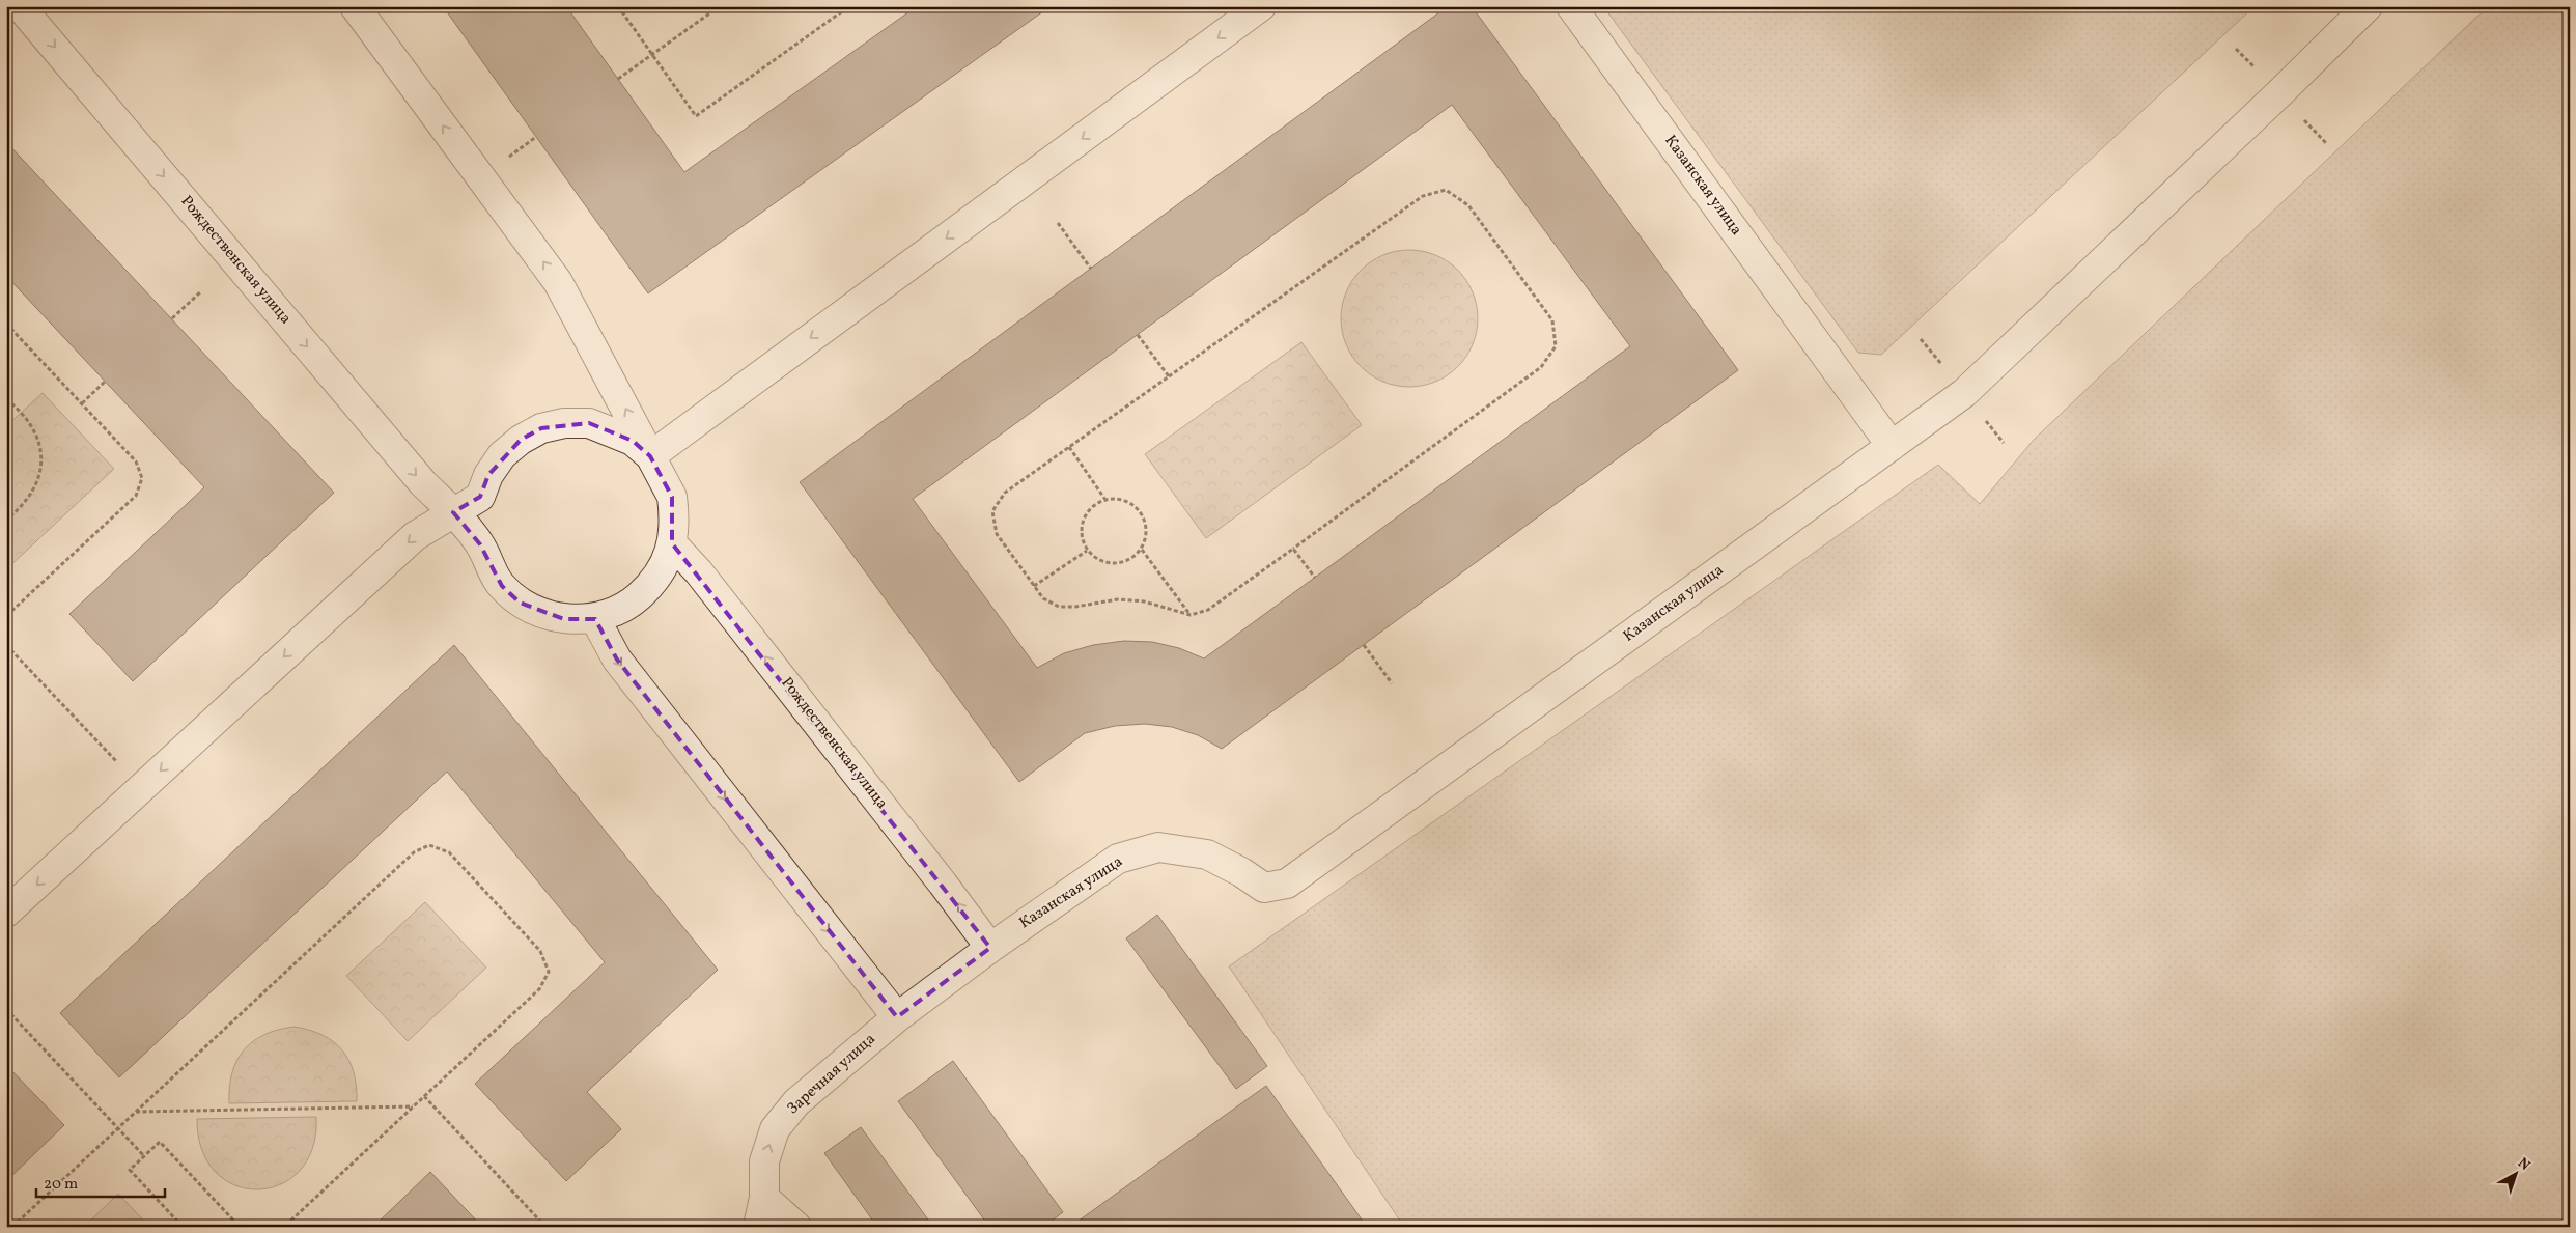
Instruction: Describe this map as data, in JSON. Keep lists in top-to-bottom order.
{
  "streets": {
    "street": ["Казанская улица", "Рождественская улица", "Заречная улица"]
  },
  "crossings": [
    ["Казанская улица", "Рождественская улица"],
    ["Казанская улица", "Заречная улица"]
  ],
  "one_way": ["Заречная улица"],
  "scale_bar": "20 m",
  "north": "top right"
}
